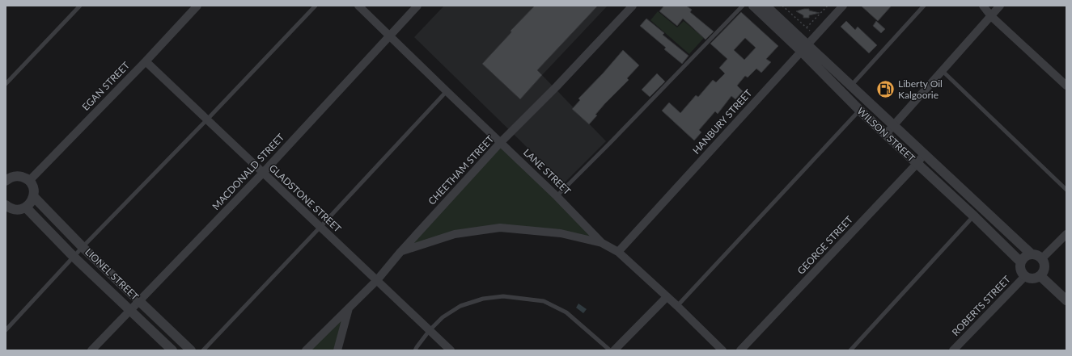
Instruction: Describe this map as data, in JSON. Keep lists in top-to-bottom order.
{
  "streets": {
    "street": [
      "EGAN STREET",
      "HANBURY STREET",
      "WILSON STREET",
      "CHEETHAM STREET",
      "MACDONALD STREET",
      "LANE STREET",
      "GLADSTONE STREET",
      "GEORGE STREET",
      "LIONEL STREET",
      "ROBERTS STREET"
    ]
  },
  "crossings": [
    ["EGAN STREET", "GLADSTONE STREET"],
    ["HANBURY STREET", "WILSON STREET"],
    ["HANBURY STREET", "LANE STREET"],
    ["WILSON STREET", "GEORGE STREET"],
    ["WILSON STREET", "ROBERTS STREET"],
    ["CHEETHAM STREET", "LANE STREET"],
    ["CHEETHAM STREET", "GLADSTONE STREET"],
    ["MACDONALD STREET", "LANE STREET"],
    ["MACDONALD STREET", "GLADSTONE STREET"],
    ["MACDONALD STREET", "LIONEL STREET"]
  ],
  "places": {
    "fuel station": ["Liberty Oil Kalgoorie"]
  }
}
